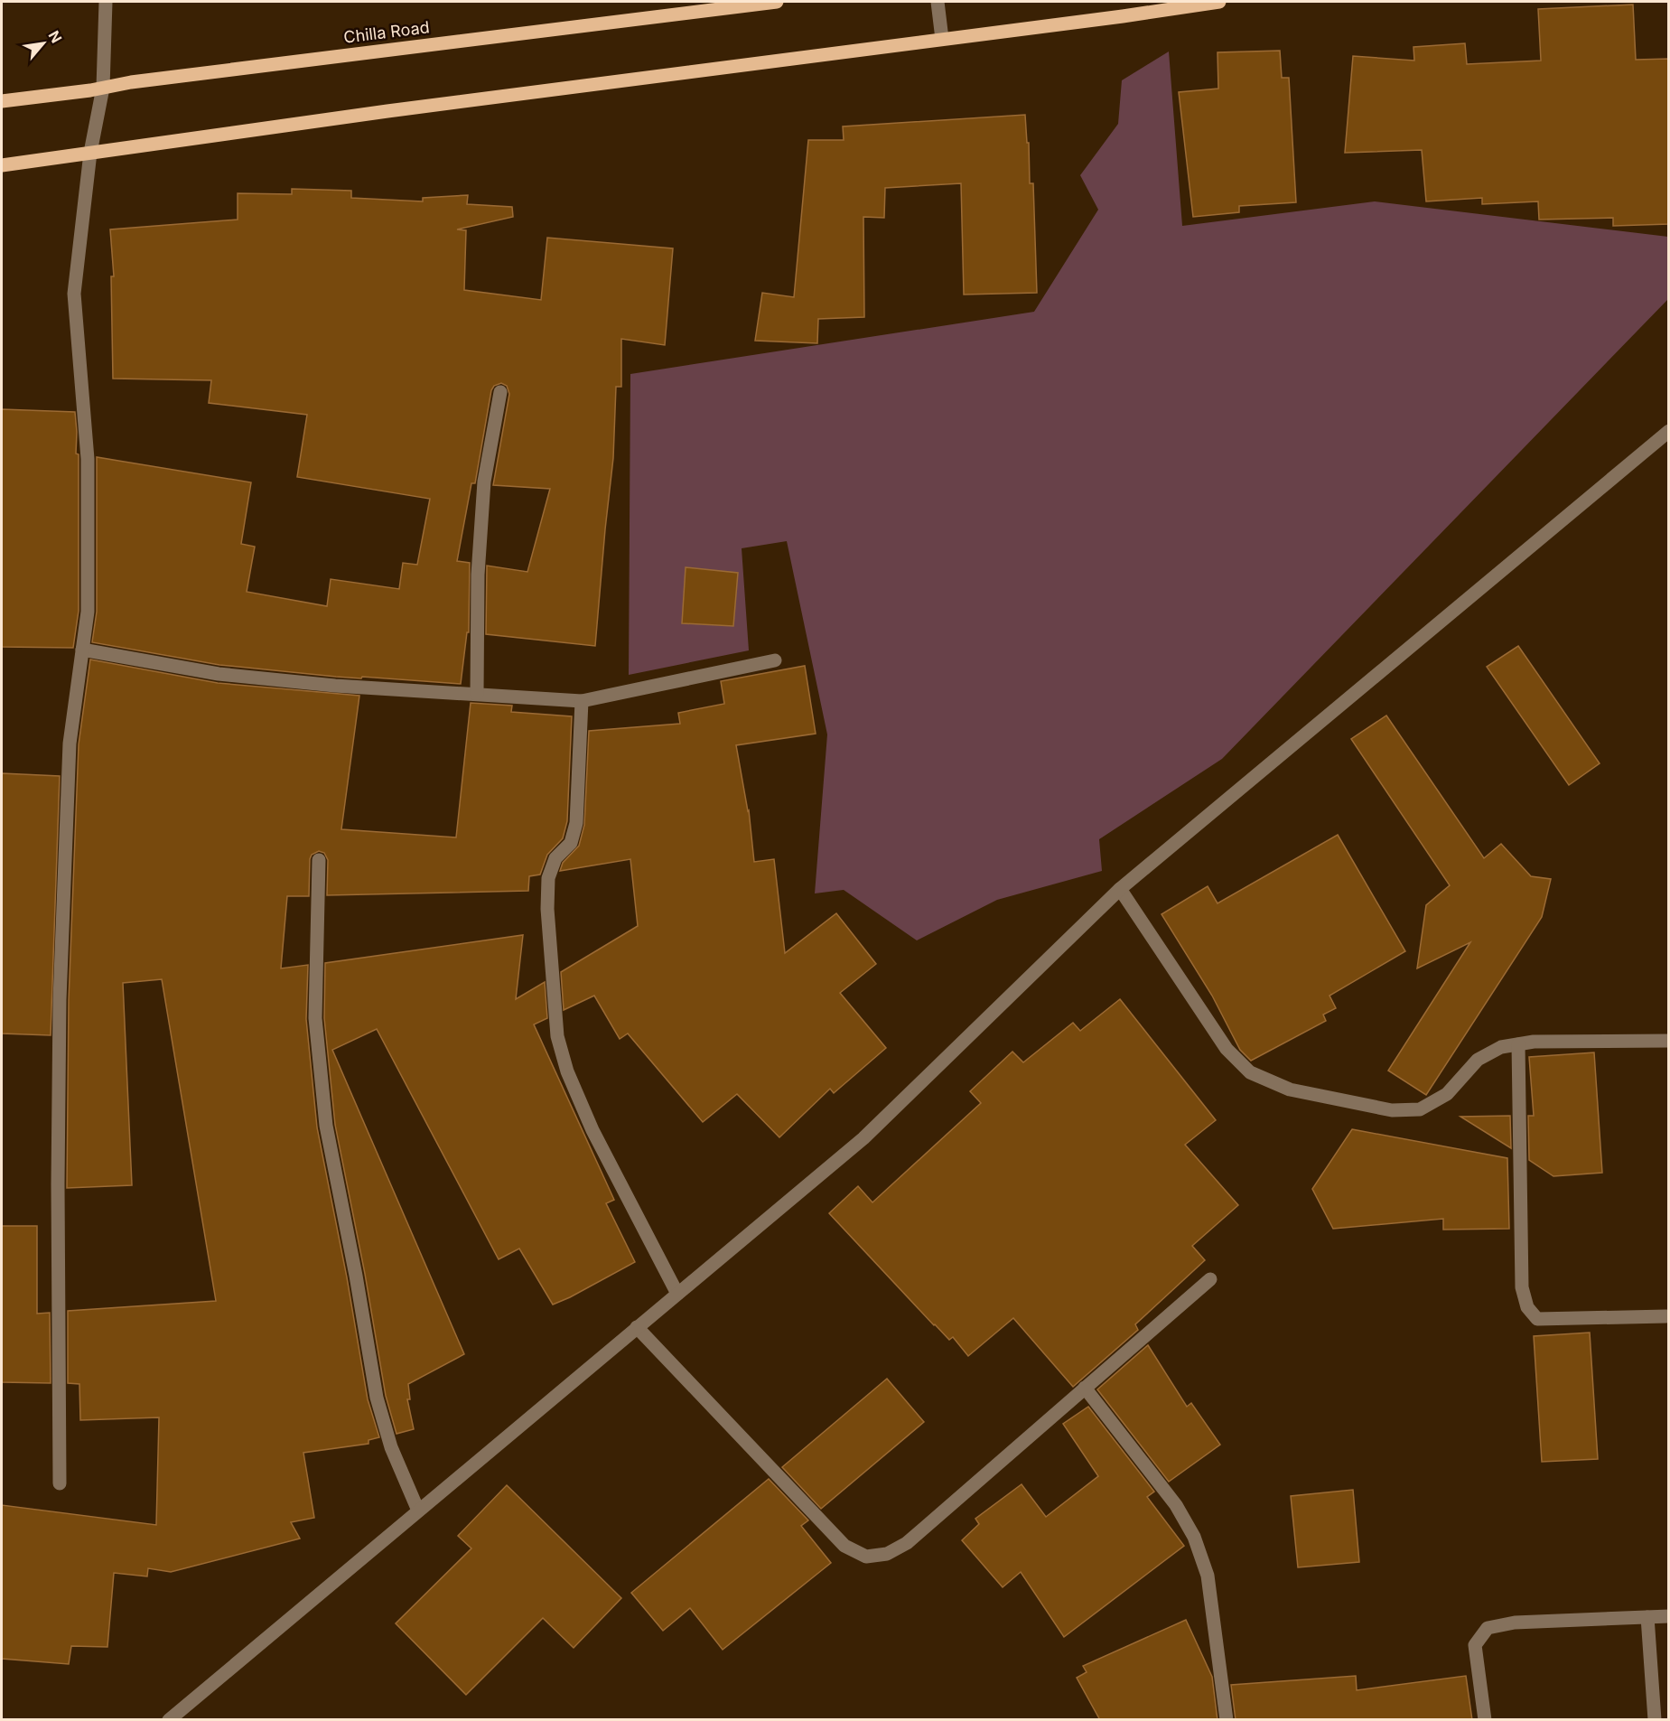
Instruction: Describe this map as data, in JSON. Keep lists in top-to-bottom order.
{
  "streets": {
    "main road": ["Chilla Road"]
  },
  "north": "top right"
}
